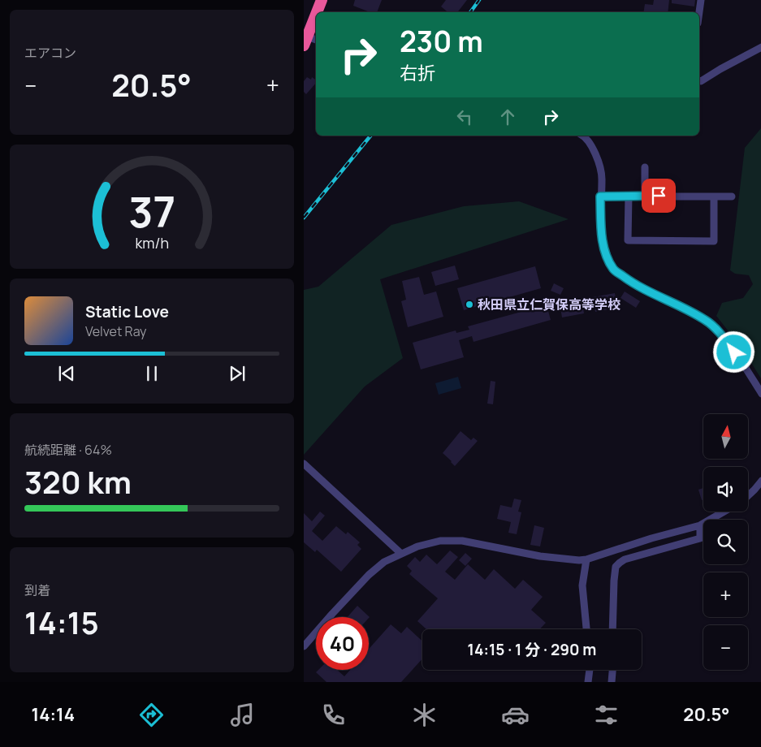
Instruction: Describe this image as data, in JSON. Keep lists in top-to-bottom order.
{
  "places": ["秋田県立仁賀保高等学校"],
  "north": "top",
  "page": {
    "tile": [
      "エアコン",
      ["航続距離 · 64%", "320 km"],
      ["到着", "14:15"]
    ],
    "turn": ["230 m", "右折"],
    "heat": ["−", "20.5°", "+"],
    "song": ["Static Love", "Velvet Ray"],
    "map_buttons": ["+", "−"],
    "limit": "40",
    "trip": "14:15 · 1 分 · 290 m",
    "tabs": ["14:14", "20.5°"],
    "gauge": ["37", "km/h"]
  }
}
